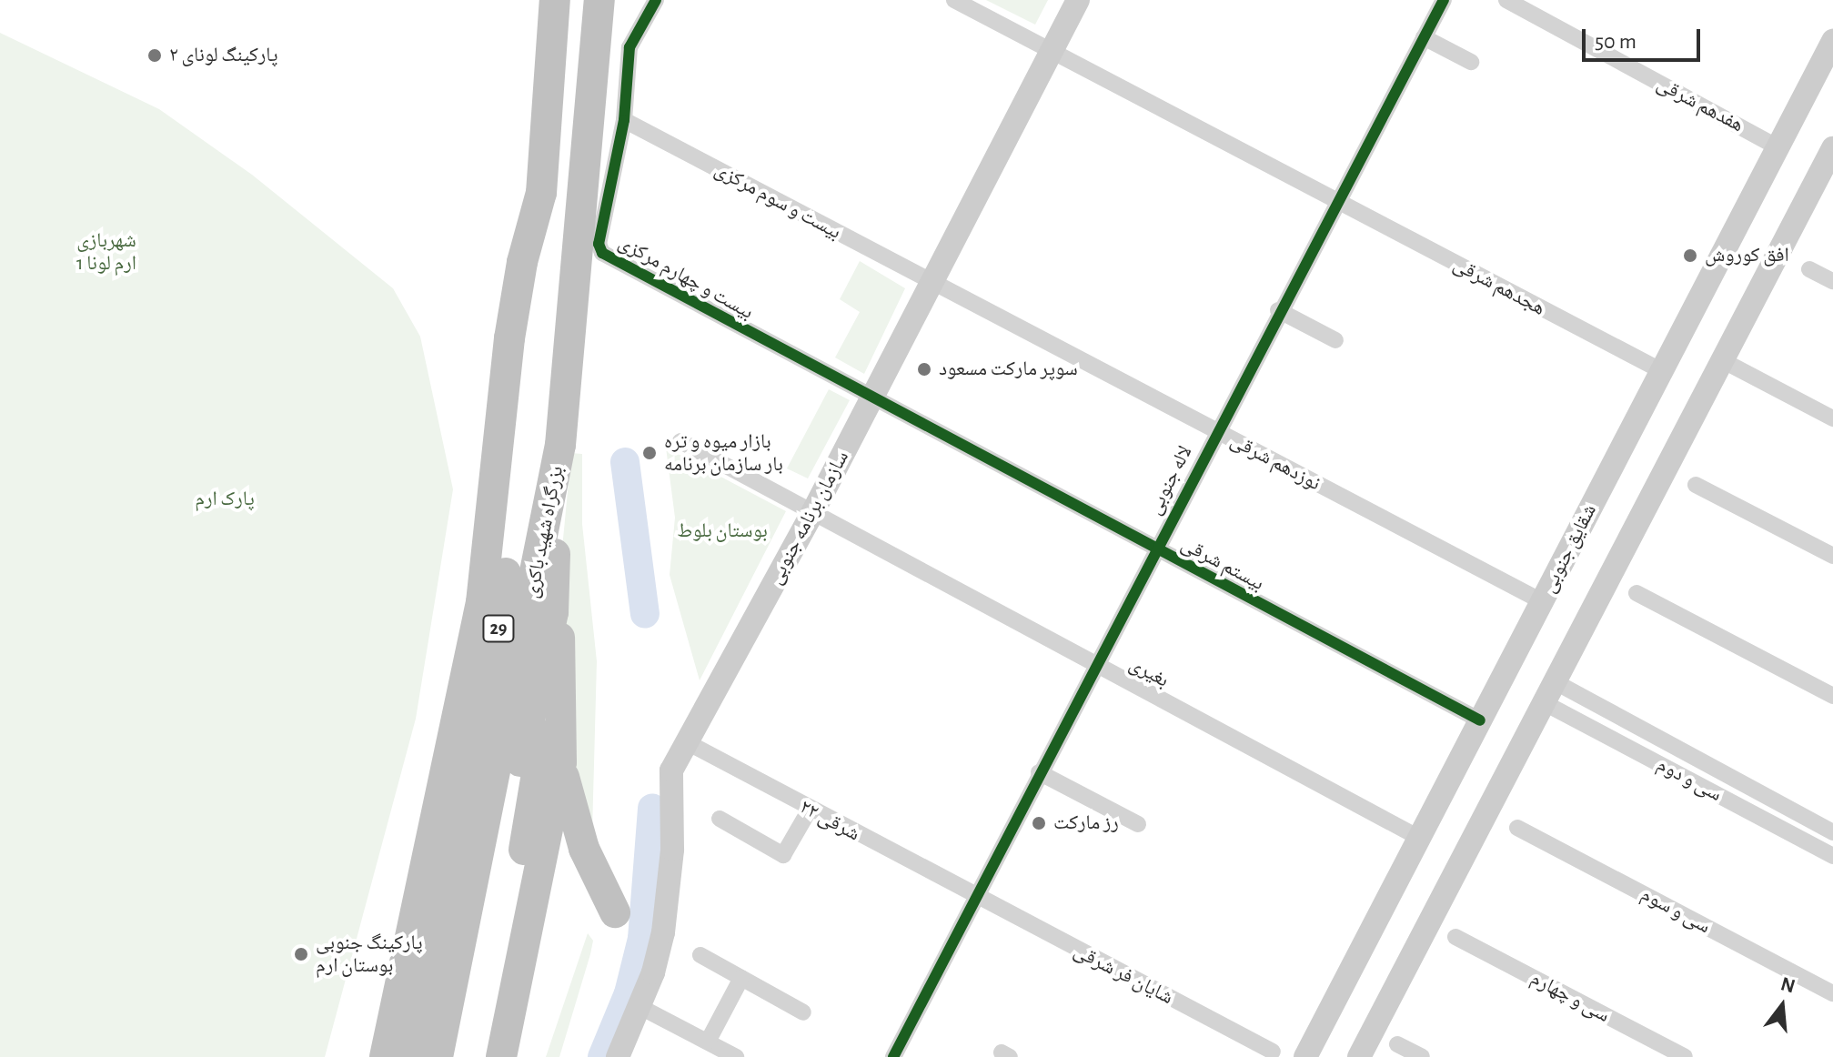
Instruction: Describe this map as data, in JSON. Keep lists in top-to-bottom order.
{
  "streets": {
    "highway": ["بزرگراه شهید باکری", "29"],
    "main road": ["سازمان برنامه جنوبی", "شقایق جنوبی"],
    "street": [
      "هفدهم شرقی",
      "بیست و سوم مرکزی",
      "بیست و چهارم مرکزی",
      "هجدهم شرقی",
      "نوزدهم شرقی",
      "لاله جنوبی",
      "بیستم شرقی",
      "بغیری",
      "سی و دوم",
      "۲۲ شرقی",
      "سی و سوم",
      "شایان فر شرقی",
      "سی و چهارم"
    ]
  },
  "crossings": [
    ["هفدهم شرقی", "شقایق جنوبی"],
    ["بیست و سوم مرکزی", "بیست و چهارم مرکزی"],
    ["بیست و سوم مرکزی", "نوزدهم شرقی"],
    ["بیست و سوم مرکزی", "سازمان برنامه جنوبی"],
    ["بیست و چهارم مرکزی", "سازمان برنامه جنوبی"],
    ["بیست و چهارم مرکزی", "بیستم شرقی"],
    ["هجدهم شرقی", "لاله جنوبی"],
    ["هجدهم شرقی", "سازمان برنامه جنوبی"],
    ["هجدهم شرقی", "شقایق جنوبی"],
    ["نوزدهم شرقی", "لاله جنوبی"],
    ["نوزدهم شرقی", "سازمان برنامه جنوبی"],
    ["نوزدهم شرقی", "شقایق جنوبی"],
    ["لاله جنوبی", "بیستم شرقی"],
    ["لاله جنوبی", "بغیری"],
    ["لاله جنوبی", "۲۲ شرقی"],
    ["لاله جنوبی", "شایان فر شرقی"],
    ["سازمان برنامه جنوبی", "بیستم شرقی"],
    ["سازمان برنامه جنوبی", "بغیری"],
    ["سازمان برنامه جنوبی", "۲۲ شرقی"],
    ["بزرگراه شهید باکری", "29"],
    ["شقایق جنوبی", "بیستم شرقی"],
    ["شقایق جنوبی", "بغیری"],
    ["۲۲ شرقی", "شایان فر شرقی"]
  ],
  "parks": ["شهربازی ارم لونا 1", "پارک ارم", "بوستان بلوط"],
  "places": [
    "پارکینگ لونای ۲",
    "افق کوروش",
    "سوپر مارکت مسعود",
    "بازار میوه و تره بار سازمان برنامه",
    "رز مارکت",
    "پارکینگ جنوبی بوستان ارم"
  ],
  "scale_bar": "50 m",
  "north": "top"
}
